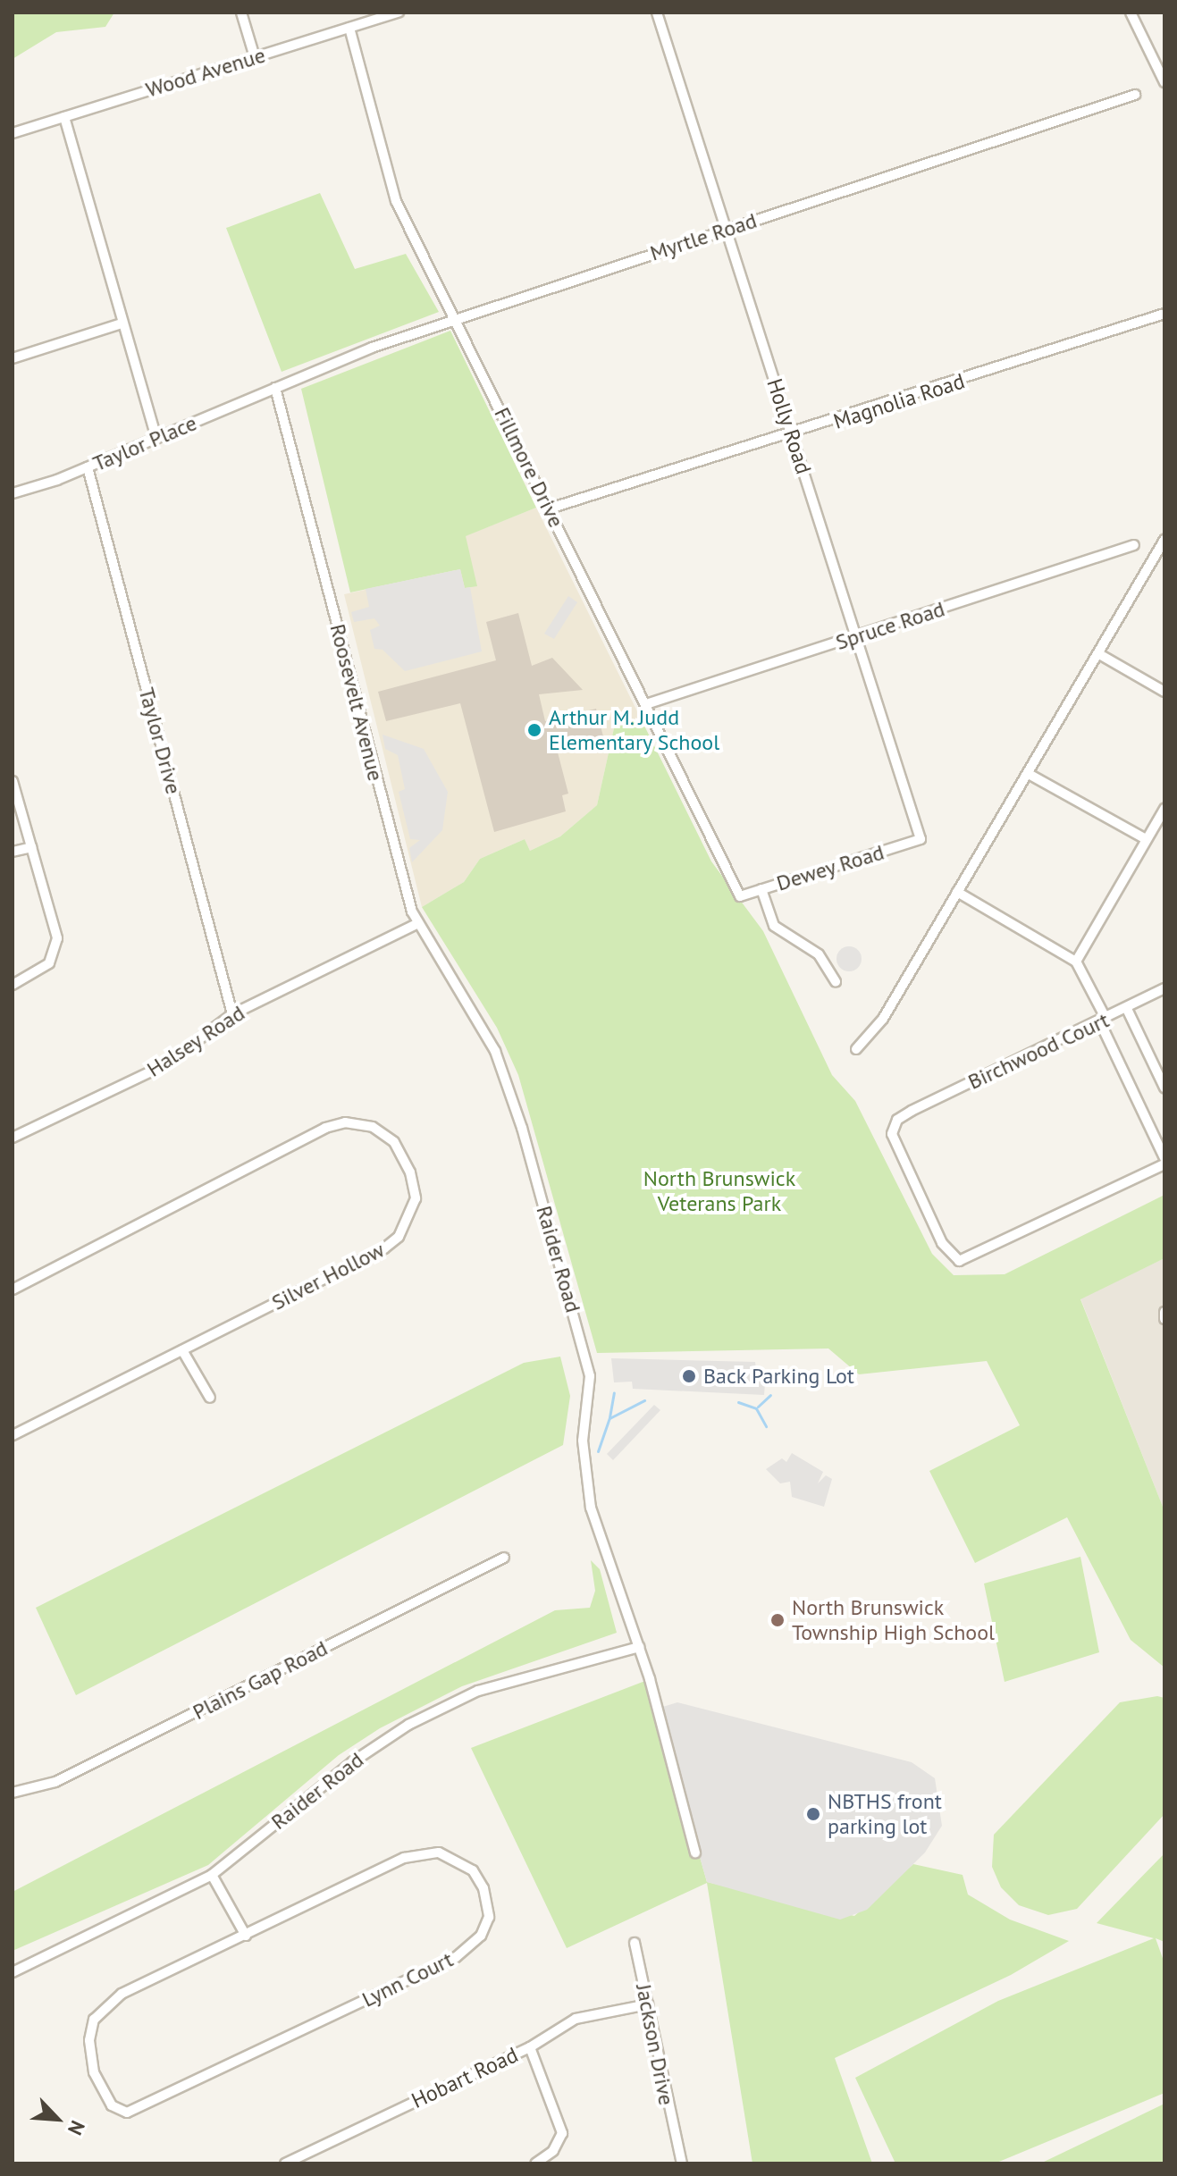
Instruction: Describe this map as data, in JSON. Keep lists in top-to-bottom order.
{
  "streets": {
    "street": [
      "Wood Avenue",
      "Myrtle Road",
      "Magnolia Road",
      "Holly Road",
      "Taylor Place",
      "Fillmore Drive",
      "Spruce Road",
      "Roosevelt Avenue",
      "Taylor Drive",
      "Dewey Road",
      "Halsey Road",
      "Birchwood Court",
      "Raider Road",
      "Silver Hollow",
      "Plains Gap Road",
      "Lynn Court",
      "Jackson Drive",
      "Hobart Road"
    ]
  },
  "crossings": [
    ["Wood Avenue", "Fillmore Drive"],
    ["Myrtle Road", "Holly Road"],
    ["Myrtle Road", "Taylor Place"],
    ["Myrtle Road", "Fillmore Drive"],
    ["Myrtle Road", "Roosevelt Avenue"],
    ["Magnolia Road", "Holly Road"],
    ["Magnolia Road", "Fillmore Drive"],
    ["Holly Road", "Spruce Road"],
    ["Holly Road", "Dewey Road"],
    ["Taylor Place", "Roosevelt Avenue"],
    ["Taylor Place", "Taylor Drive"],
    ["Fillmore Drive", "Spruce Road"],
    ["Fillmore Drive", "Dewey Road"],
    ["Roosevelt Avenue", "Halsey Road"],
    ["Roosevelt Avenue", "Raider Road"],
    ["Taylor Drive", "Halsey Road"],
    ["Jackson Drive", "Hobart Road"]
  ],
  "parks": ["North Brunswick Veterans Park"],
  "places": [
    "Arthur M. Judd Elementary School",
    "Back Parking Lot",
    "North Brunswick Township High School",
    "NBTHS front parking lot"
  ],
  "north": "bottom right"
}
